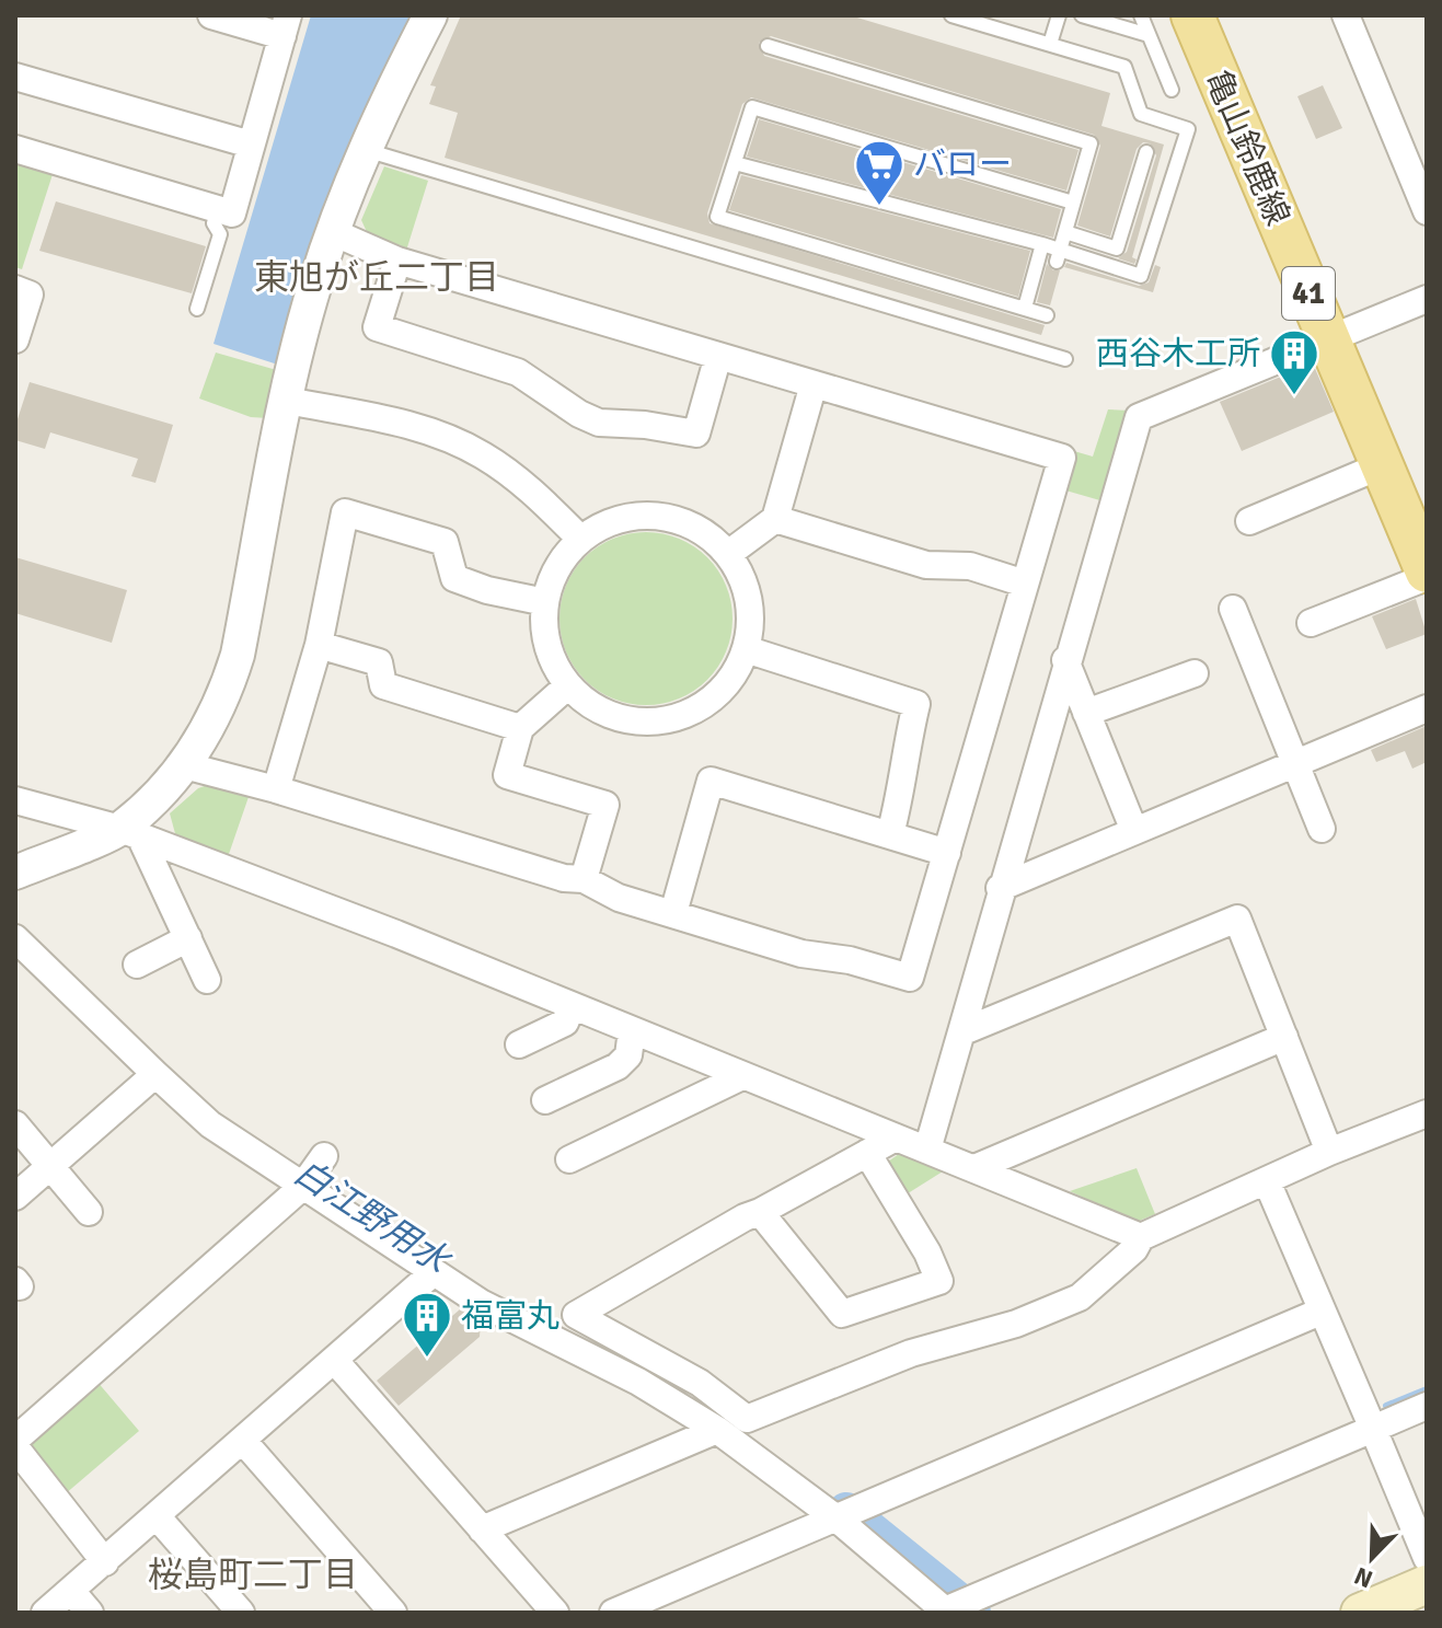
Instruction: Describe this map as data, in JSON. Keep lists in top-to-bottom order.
{
  "streets": {
    "main road": ["亀山鈴鹿線", "41"]
  },
  "districts": ["東旭が丘二丁目", "桜島町二丁目"],
  "water": ["白江野用水"],
  "places": {
    "supermarket": ["バロー"],
    "building": ["西谷木工所", "福富丸"]
  },
  "north": "bottom left"
}
